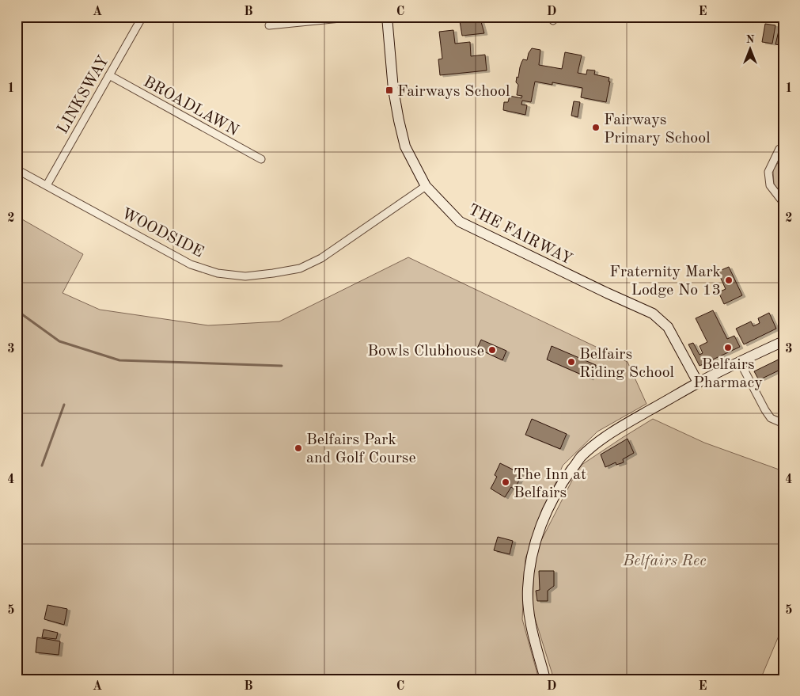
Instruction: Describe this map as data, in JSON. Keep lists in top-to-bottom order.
{
  "streets": {
    "street": [
      "LINKSWAY",
      "BROADLAWN",
      "WOODSIDE",
      "THE FAIRWAY"
    ]
  },
  "crossings": [
    ["LINKSWAY", "BROADLAWN"],
    ["LINKSWAY", "WOODSIDE"],
    ["WOODSIDE", "THE FAIRWAY"]
  ],
  "parks": ["Belfairs Rec"],
  "places": {
    "transit": ["Fairways School"],
    "other": [
      "Fairways Primary School",
      "Fraternity Mark Lodge No 13",
      "Belfairs Pharmacy",
      "Bowls Clubhouse",
      "Belfairs Riding School",
      "Belfairs Park and Golf Course",
      "The Inn at Belfairs"
    ]
  },
  "north": "top",
  "grid": {
    "columns": [
      "A",
      "B",
      "C",
      "D",
      "E"
    ],
    "rows": [
      "1",
      "2",
      "3",
      "4",
      "5"
    ]
  }
}
